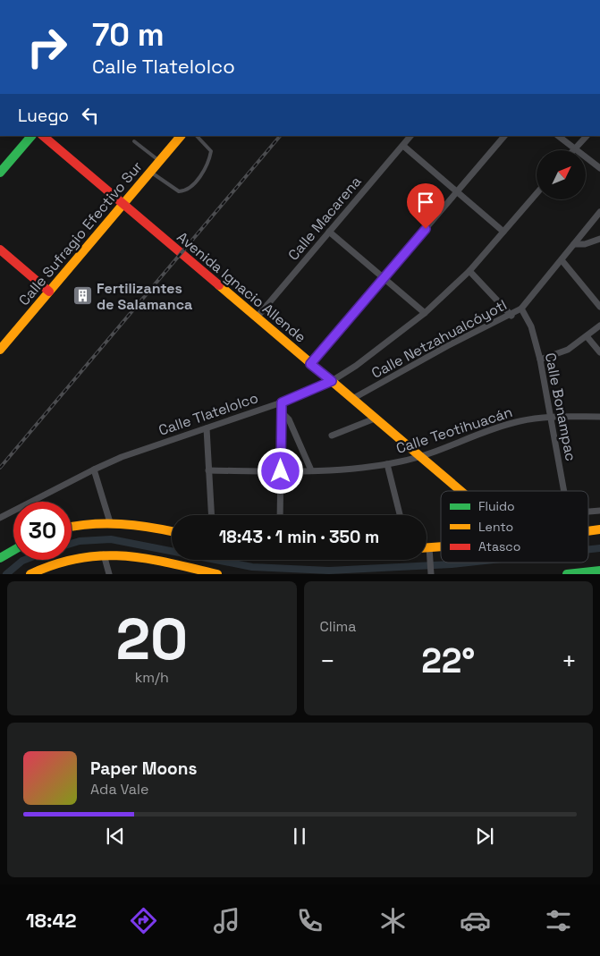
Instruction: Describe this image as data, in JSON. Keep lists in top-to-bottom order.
{
  "streets": {
    "street": [
      "Calle Macarena",
      "Calle Sufragio Efectivo Sur",
      "Avenida Ignacio Allende",
      "Calle Netzahualcóyotl",
      "Calle Bonampac",
      "Calle Tlatelolco",
      "Calle Teotihuacán"
    ]
  },
  "crossings": [
    ["Calle Macarena", "Avenida Ignacio Allende"],
    ["Calle Sufragio Efectivo Sur", "Avenida Ignacio Allende"],
    ["Avenida Ignacio Allende", "Calle Netzahualcóyotl"],
    ["Avenida Ignacio Allende", "Calle Tlatelolco"],
    ["Avenida Ignacio Allende", "Calle Teotihuacán"],
    ["Calle Netzahualcóyotl", "Calle Bonampac"],
    ["Calle Bonampac", "Calle Teotihuacán"]
  ],
  "places": {
    "building": ["Fertilizantes de Salamanca"]
  },
  "legend": ["Fluido", "Lento", "Atasco"],
  "north": "top right",
  "page": {
    "turn": ["70 m", "Calle Tlatelolco"],
    "then": "Luego",
    "limit": "30",
    "trip": "18:43 · 1 min · 350 m",
    "tile": [
      ["20", "km/h"],
      "Clima"
    ],
    "heat": ["−", "22°", "+"],
    "song": ["Paper Moons", "Ada Vale"],
    "tabs": "18:42"
  }
}
